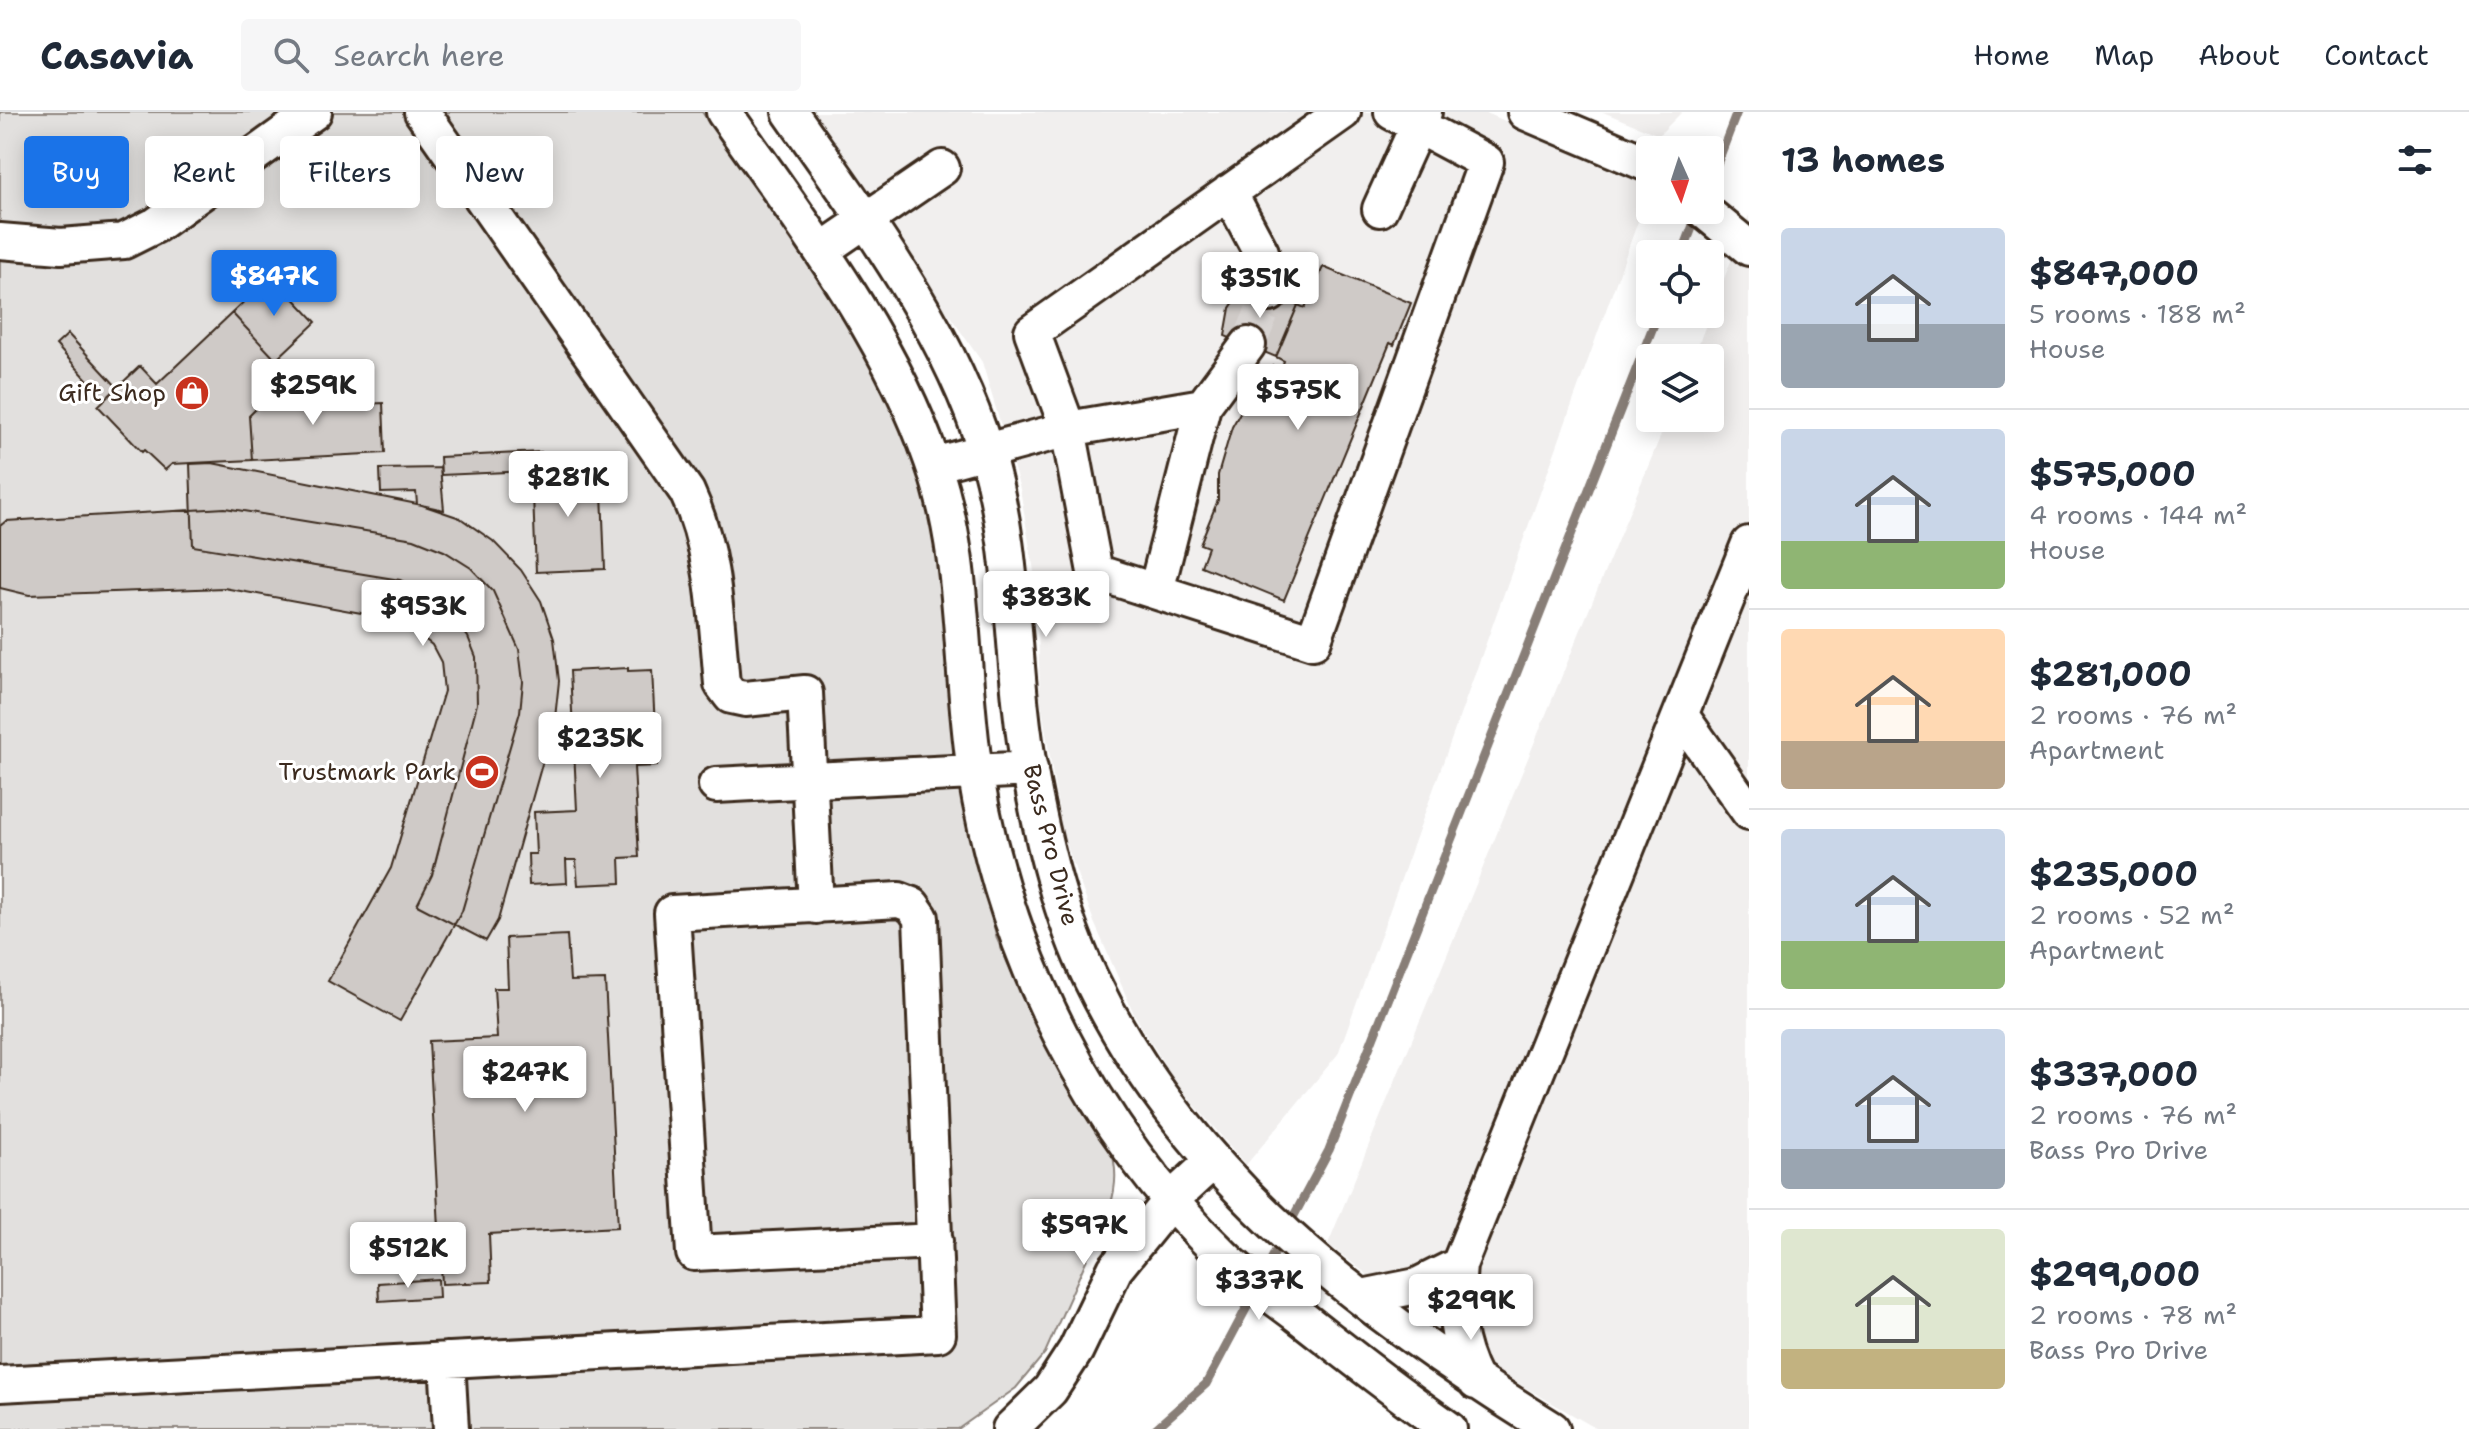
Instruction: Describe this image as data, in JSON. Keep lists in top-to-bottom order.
{
  "streets": {
    "street": ["Bass Pro Drive"]
  },
  "places": {
    "shop": ["Gift Shop"],
    "sports": ["Trustmark Park"]
  },
  "north": "bottom",
  "page": {
    "header": "Casavia",
    "search": "Search here",
    "nav": [
      "Home",
      "Map",
      "About",
      "Contact"
    ],
    "heading": "13 homes",
    "chip": [
      "Buy",
      "Rent",
      "Filters",
      "New"
    ],
    "list": [
      {
        "name": "$847,000",
        "note": "5 rooms · 188 m² · House"
      },
      {
        "name": "$575,000",
        "note": "4 rooms · 144 m² · House"
      },
      {
        "name": "$281,000",
        "note": "2 rooms · 76 m² · Apartment"
      },
      {
        "name": "$235,000",
        "note": "2 rooms · 52 m² · Apartment"
      },
      {
        "name": "$337,000",
        "note": "2 rooms · 76 m² · Bass Pro Drive"
      },
      {
        "name": "$299,000",
        "note": "2 rooms · 78 m² · Bass Pro Drive"
      }
    ],
    "price": [
      "$847K",
      "$351K",
      "$259K",
      "$575K",
      "$281K",
      "$383K",
      "$953K",
      "$235K",
      "$247K",
      "$597K",
      "$512K",
      "$337K",
      "$299K"
    ]
  }
}
